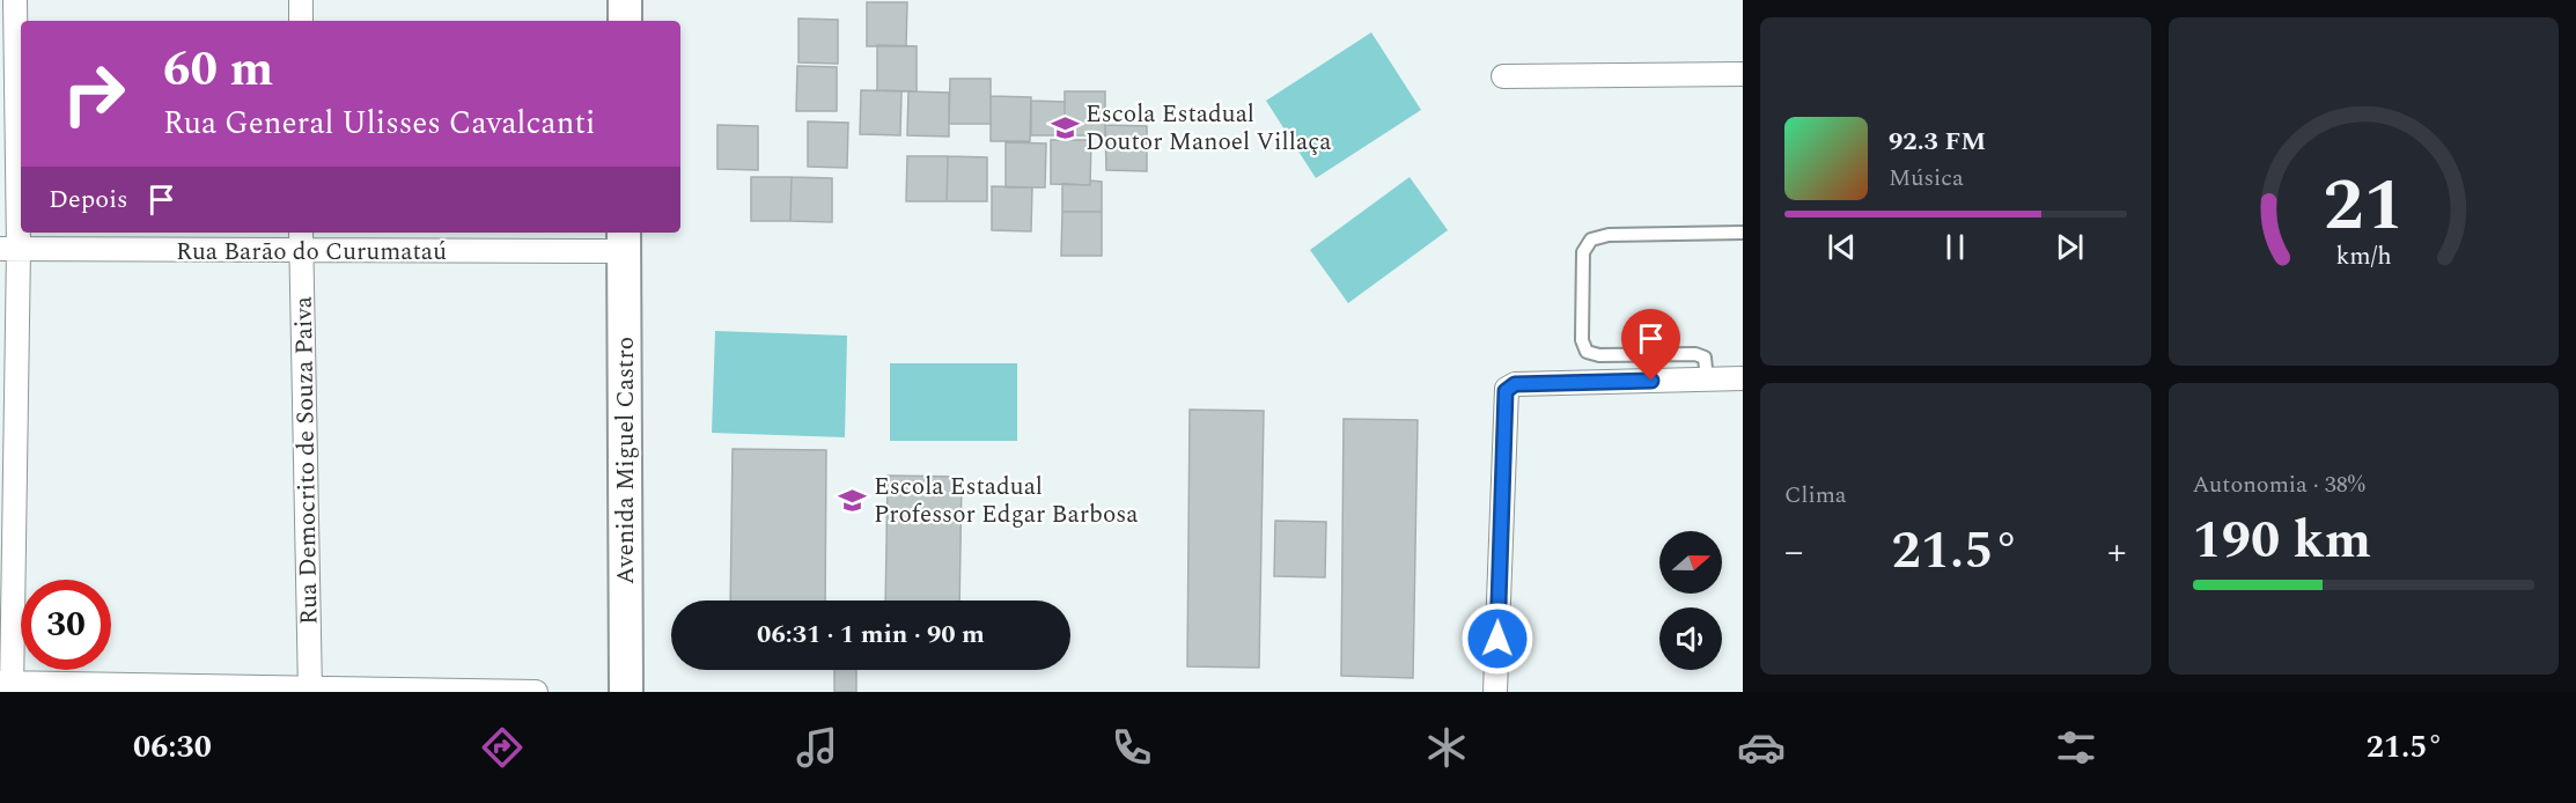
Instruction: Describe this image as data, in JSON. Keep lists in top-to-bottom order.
{
  "streets": {
    "main road": ["Avenida Miguel Castro"],
    "street": ["Rua Barão do Curumataú", "Rua Democrito de Souza Paiva"]
  },
  "crossings": [
    ["Rua Barão do Curumataú", "Rua Democrito de Souza Paiva"],
    ["Rua Barão do Curumataú", "Avenida Miguel Castro"]
  ],
  "places": {
    "school or university": ["Escola Estadual Doutor Manoel Villaça", "Escola Estadual Professor Edgar Barbosa"]
  },
  "north": "right",
  "page": {
    "turn": ["60 m", "Rua General Ulisses Cavalcanti"],
    "song": ["92.3 FM", "Música"],
    "then": "Depois",
    "tile": [
      "Clima",
      ["Autonomia · 38%", "190 km"]
    ],
    "heat": ["−", "21.5°", "+"],
    "limit": "30",
    "trip": "06:31 · 1 min · 90 m",
    "tabs": ["06:30", "21.5°"],
    "gauge": ["21", "km/h"]
  }
}
